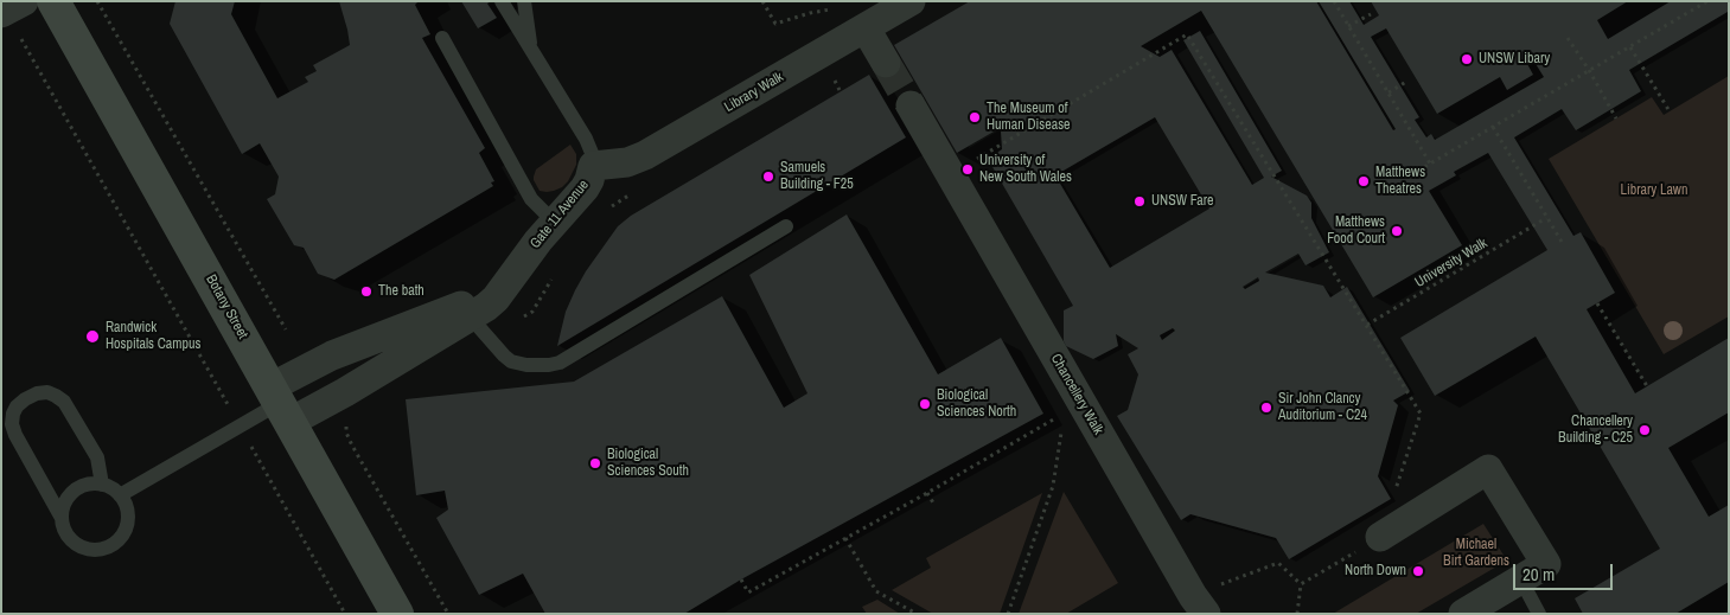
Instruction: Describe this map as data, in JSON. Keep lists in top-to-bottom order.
{
  "streets": {
    "street": [
      "Library Walk",
      "Gate 11 Avenue",
      "Botany Street",
      "Chancellery Walk"
    ],
    "path": ["University Walk"]
  },
  "crossings": [
    ["Library Walk", "Gate 11 Avenue"],
    ["Gate 11 Avenue", "Botany Street"]
  ],
  "parks": ["Library Lawn", "Michael Birt Gardens"],
  "places": [
    "UNSW Libary",
    "The Museum of Human Disease",
    "University of New South Wales",
    "Samuels Building - F25",
    "Matthews Theatres",
    "UNSW Fare",
    "Matthews Food Court",
    "The bath",
    "Randwick Hospitals Campus",
    "Biological Sciences North",
    "Sir John Clancy Auditorium - C24",
    "Chancellery Building - C25",
    "Biological Sciences South",
    "North Down"
  ],
  "scale_bar": "20 m"
}
